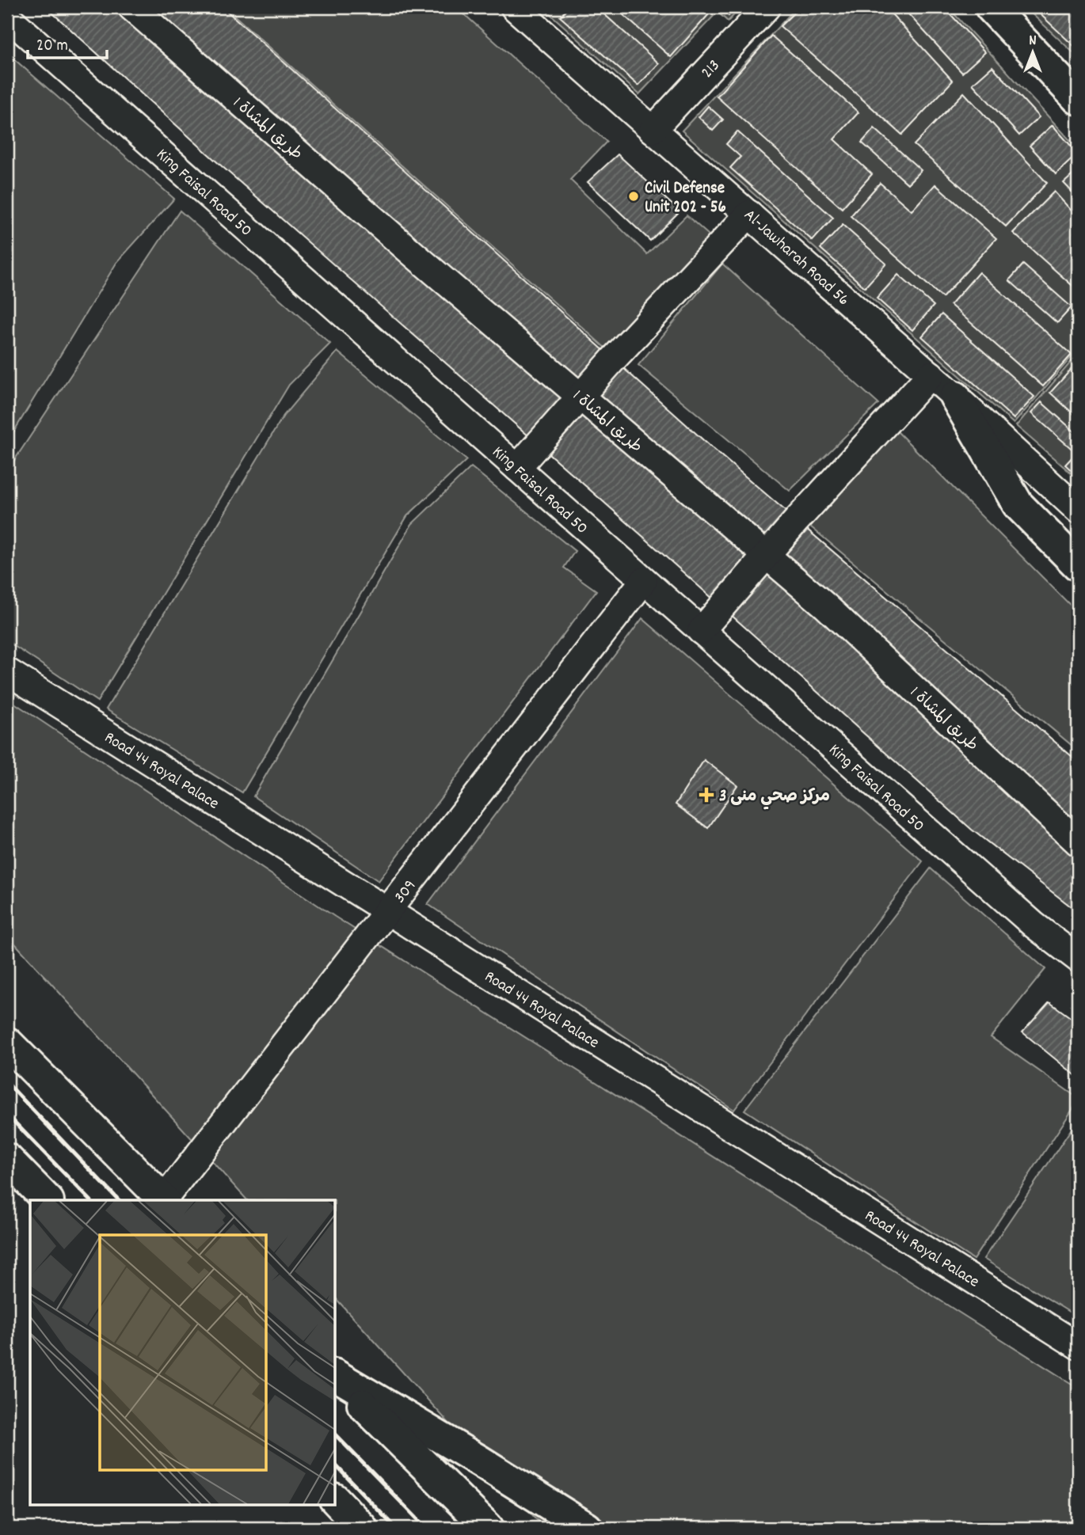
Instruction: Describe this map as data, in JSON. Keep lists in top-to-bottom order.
{
  "streets": {
    "street": [
      "213",
      "طريق المشاة 1",
      "King Faisal Road 50",
      "Al-Jawharah Road 56",
      "Road 44 Royal Palace",
      "309"
    ]
  },
  "crossings": [
    ["213", "Al-Jawharah Road 56"],
    ["King Faisal Road 50", "309"],
    ["Road 44 Royal Palace", "309"]
  ],
  "places": {
    "other": ["Civil Defense Unit 202 - 56"],
    "health": ["مركز صحي منى 3"]
  },
  "scale_bar": "20 m",
  "north": "top"
}
